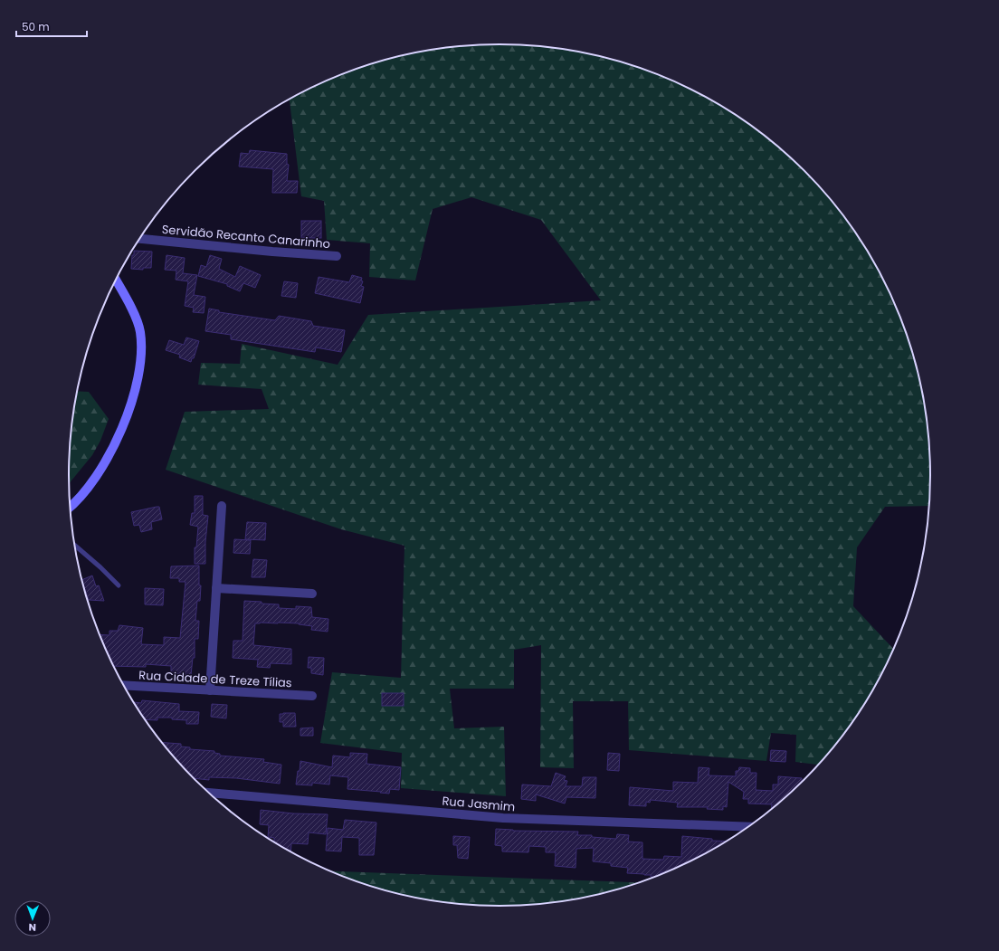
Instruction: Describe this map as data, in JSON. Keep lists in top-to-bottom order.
{
  "streets": {
    "street": ["Servidão Recanto Canarinho", "Rua Cidade de Treze Tílias", "Rua Jasmim"]
  },
  "scale_bar": "50 m",
  "north": "bottom"
}
